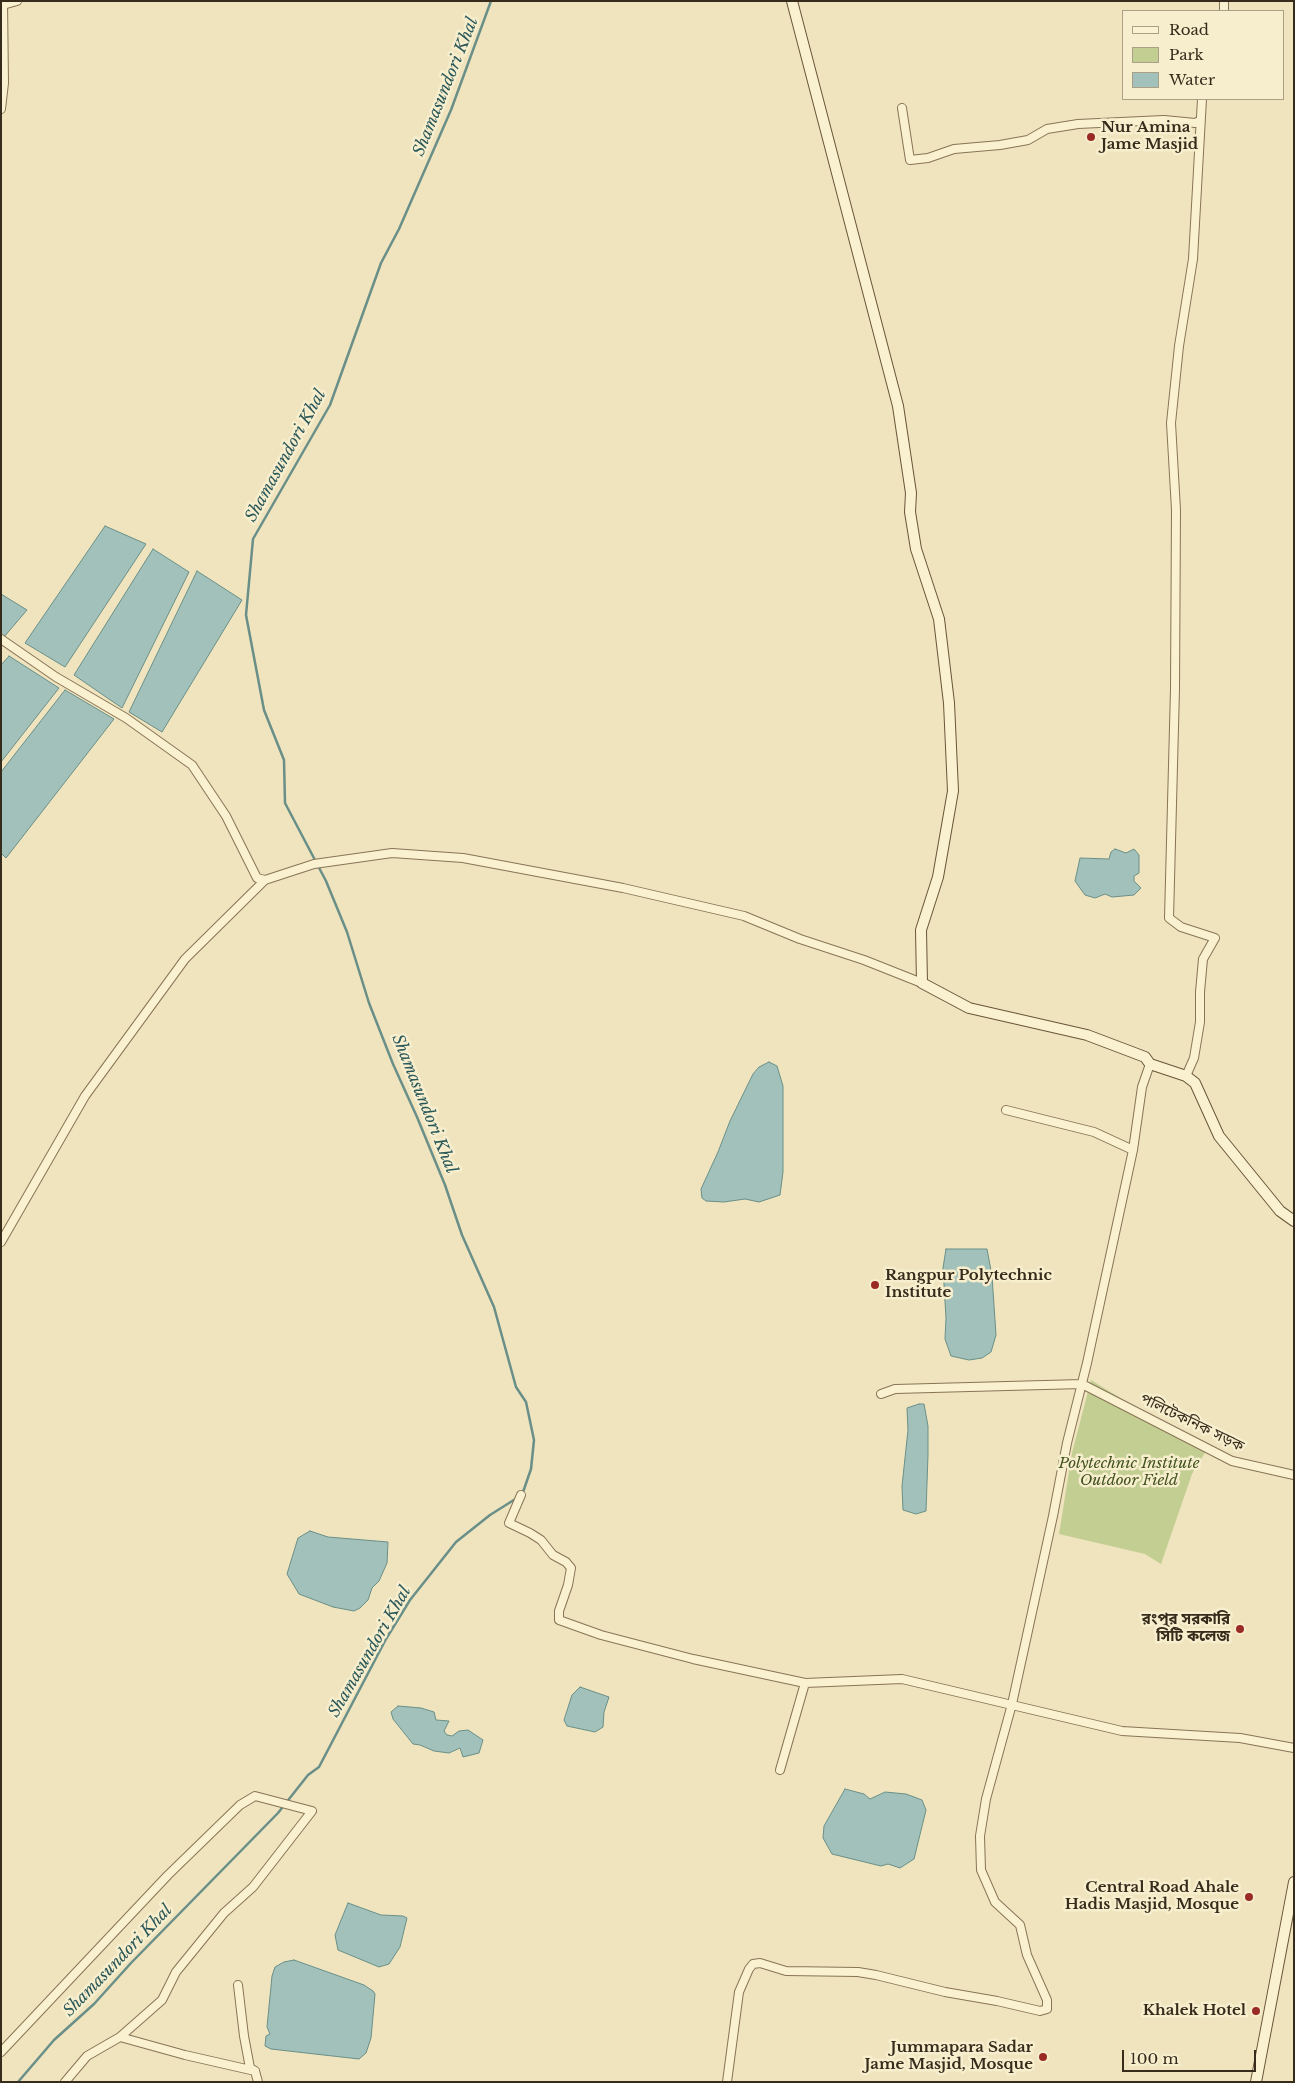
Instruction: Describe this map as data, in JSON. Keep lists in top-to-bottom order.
{
  "streets": {
    "street": ["পলিটেকনিক সড়ক"]
  },
  "water": ["Shamasundori Khal"],
  "parks": ["Polytechnic Institute Outdoor Field"],
  "places": [
    "Nur Amina Jame Masjid",
    "Rangpur Polytechnic Institute",
    "রংপুর সরকারি সিটি কলেজ",
    "Central Road Ahale Hadis Masjid, Mosque",
    "Khalek Hotel",
    "Jummapara Sadar Jame Masjid, Mosque"
  ],
  "legend": ["Road", "Park", "Water"],
  "scale_bar": "100 m"
}
